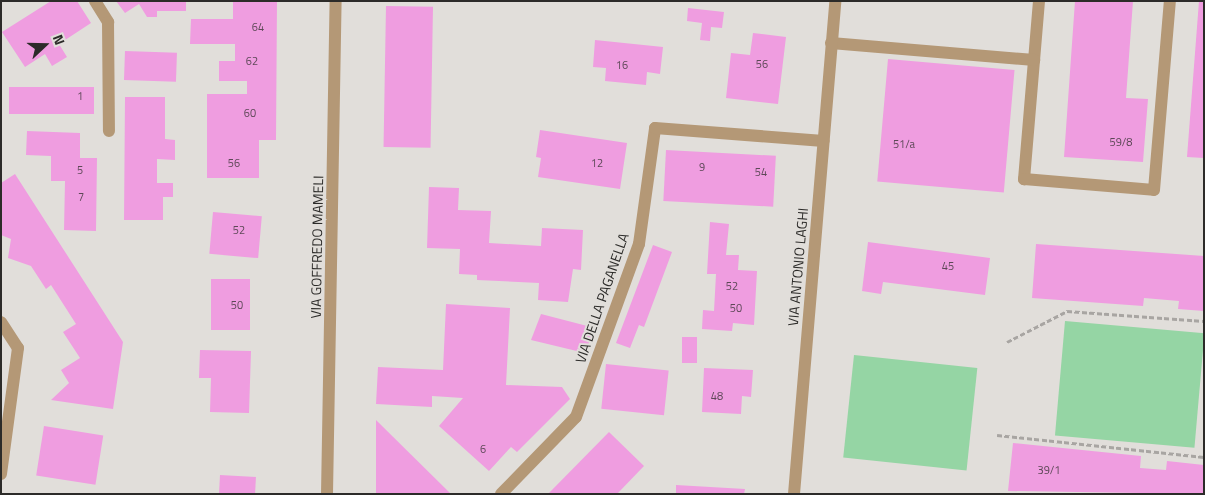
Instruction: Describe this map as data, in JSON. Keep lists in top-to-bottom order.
{
  "streets": {
    "street": ["VIA GOFFREDO MAMELI", "VIA ANTONIO LAGHI", "VIA DELLA PAGANELLA"]
  },
  "crossings": [
    ["VIA ANTONIO LAGHI", "VIA DELLA PAGANELLA"]
  ],
  "house_numbers": [
    "64",
    "62",
    "56",
    "16",
    "1",
    "60",
    "59/8",
    "51/a",
    "56",
    "12",
    "9",
    "5",
    "54",
    "7",
    "52",
    "45",
    "52",
    "50",
    "50",
    "48",
    "6",
    "39/1"
  ],
  "north": "right"
}
